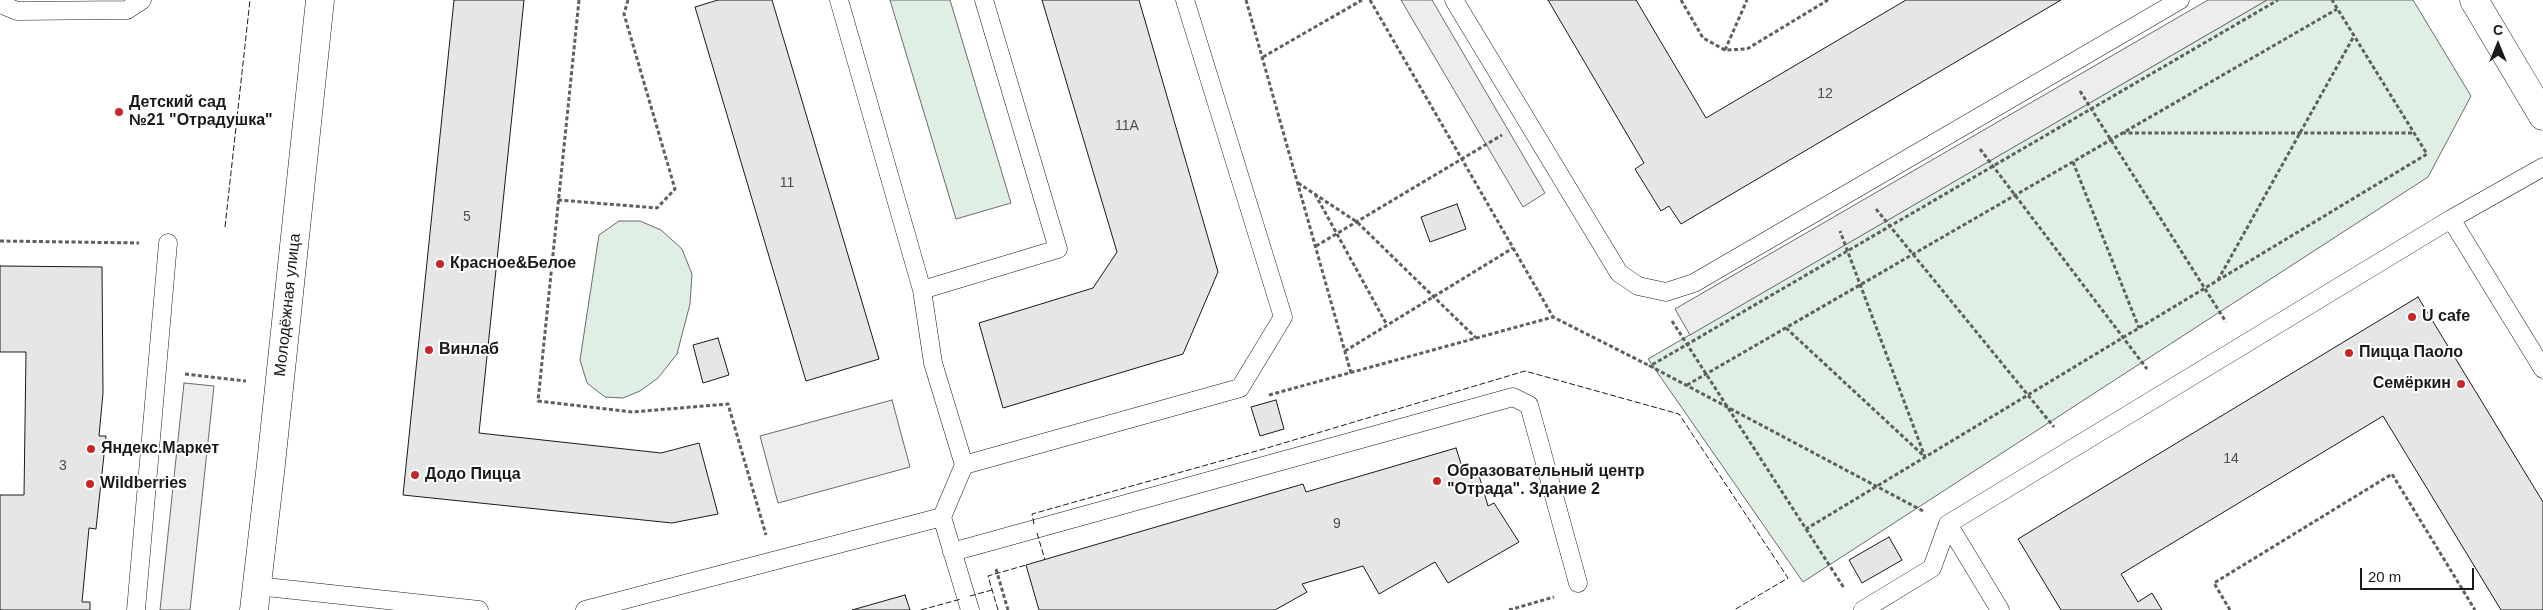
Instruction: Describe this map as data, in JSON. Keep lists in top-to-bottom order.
{
  "streets": {
    "street": ["Молодёжная улица"]
  },
  "places": [
    "Детский сад №21 \"Отрадушка\"",
    "Красное&Белое",
    "U cafe",
    "Винлаб",
    "Пицца Паоло",
    "Семёркин",
    "Яндекс.Маркет",
    "Додо Пицца",
    "Образовательный центр \"Отрада\". Здание 2",
    "Wildberries"
  ],
  "house_numbers": [
    "12",
    "11А",
    "11",
    "5",
    "14",
    "3",
    "9"
  ],
  "scale_bar": "20 m",
  "north": "top"
}
